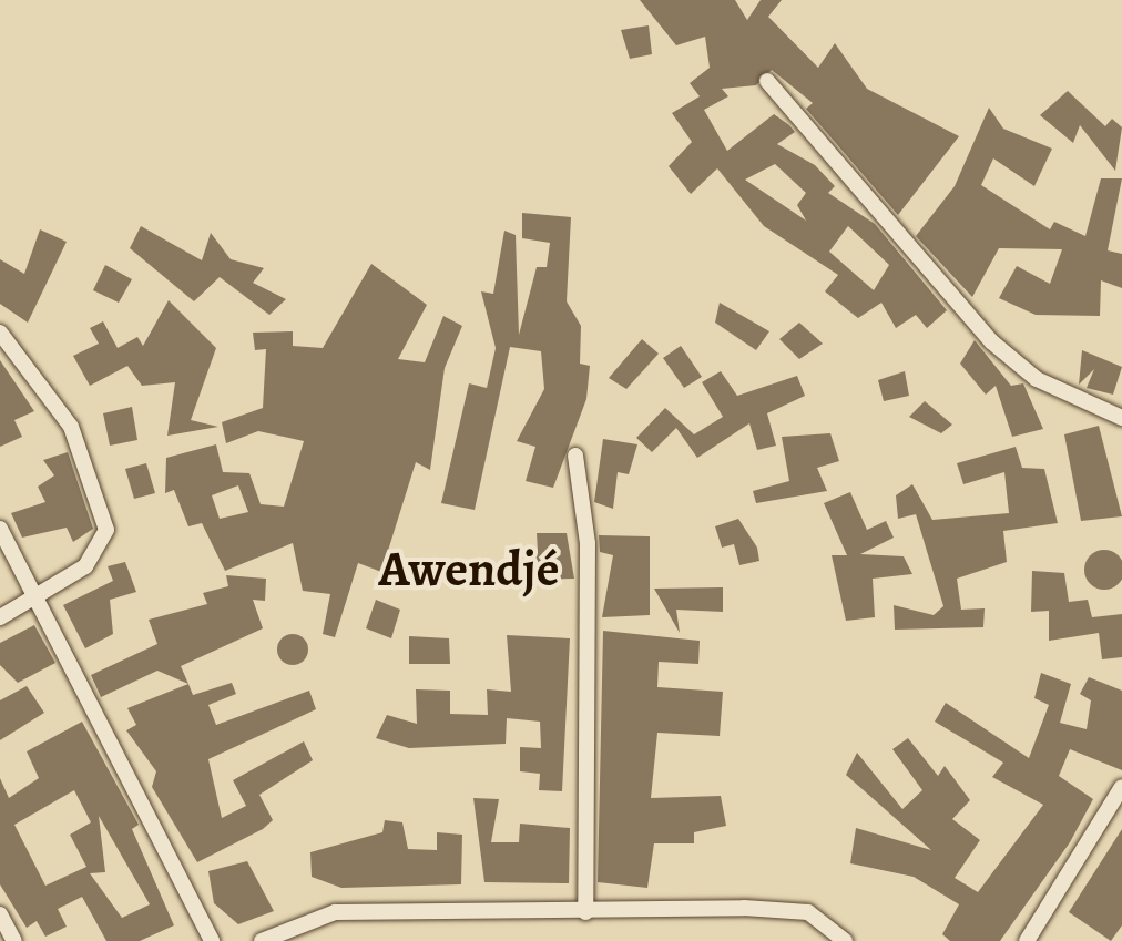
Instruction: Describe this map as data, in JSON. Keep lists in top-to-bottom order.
{
  "districts": ["Awendjé"]
}
